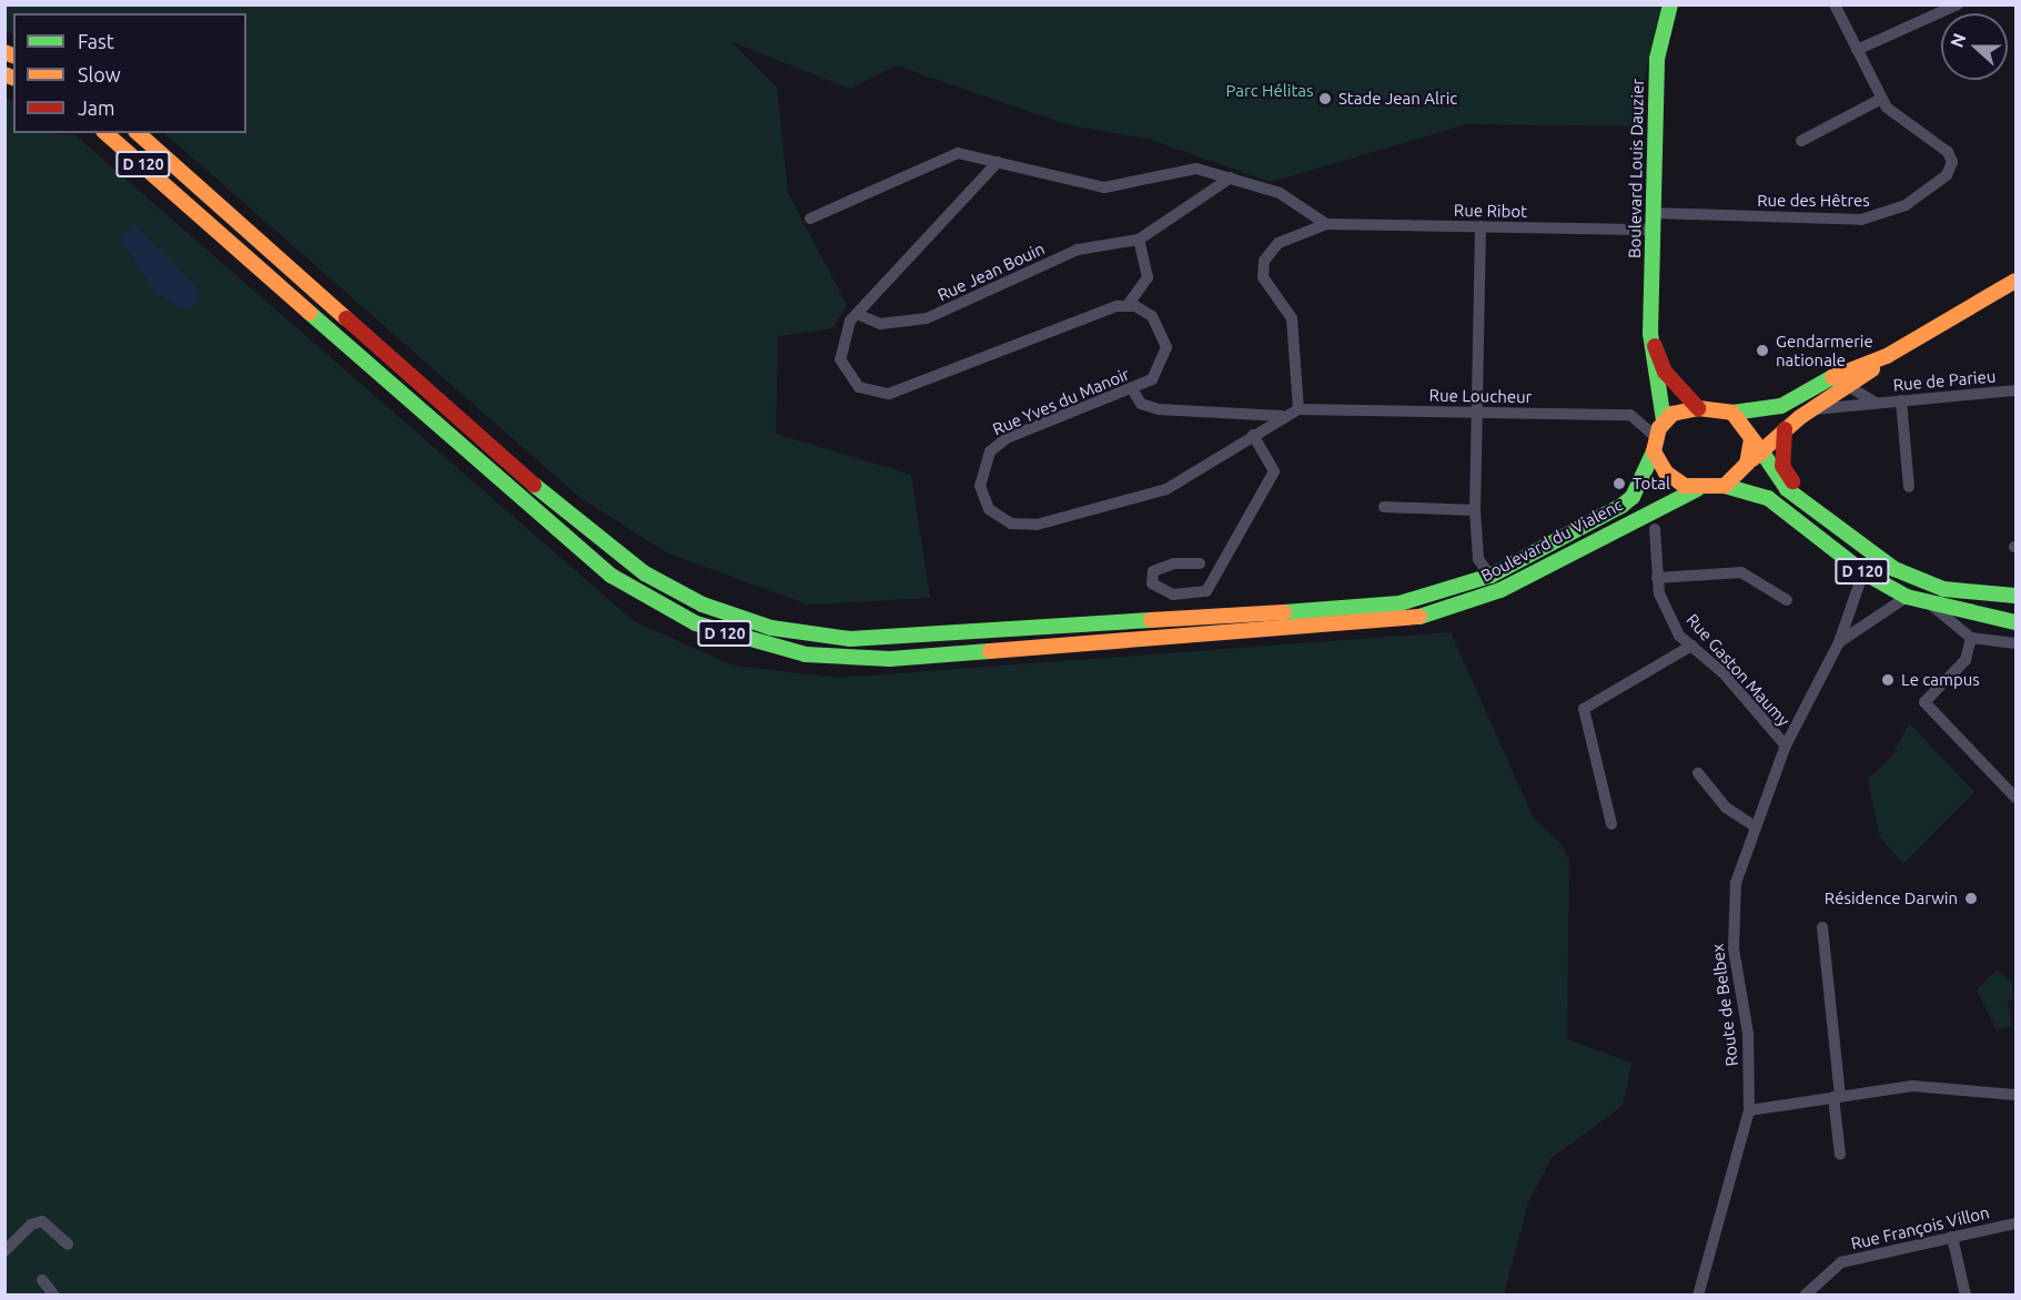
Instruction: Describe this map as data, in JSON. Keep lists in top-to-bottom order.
{
  "streets": {
    "main road": ["D 120", "Boulevard Louis Dauzier", "Boulevard du Vialenc"],
    "street": [
      "Rue des Hêtres",
      "Rue Ribot",
      "Rue Jean Bouin",
      "Rue de Parieu",
      "Rue Loucheur",
      "Rue Yves du Manoir",
      "Rue Gaston Maumy",
      "Route de Belbex",
      "Rue François Villon"
    ]
  },
  "crossings": [
    ["D 120", "Boulevard Louis Dauzier"],
    ["D 120", "Rue Loucheur"],
    ["D 120", "Boulevard du Vialenc"],
    ["D 120", "Route de Belbex"],
    ["Boulevard Louis Dauzier", "Rue des Hêtres"],
    ["Boulevard Louis Dauzier", "Rue Ribot"],
    ["Boulevard Louis Dauzier", "Rue Loucheur"],
    ["Boulevard Louis Dauzier", "Boulevard du Vialenc"],
    ["Rue Loucheur", "Rue Yves du Manoir"],
    ["Rue Loucheur", "Boulevard du Vialenc"],
    ["Rue Gaston Maumy", "Route de Belbex"]
  ],
  "parks": ["Parc Hélitas"],
  "places": [
    "Stade Jean Alric",
    "Gendarmerie nationale",
    "Total",
    "Le campus",
    "Résidence Darwin"
  ],
  "legend": ["Fast", "Slow", "Jam"],
  "north": "left"
}
